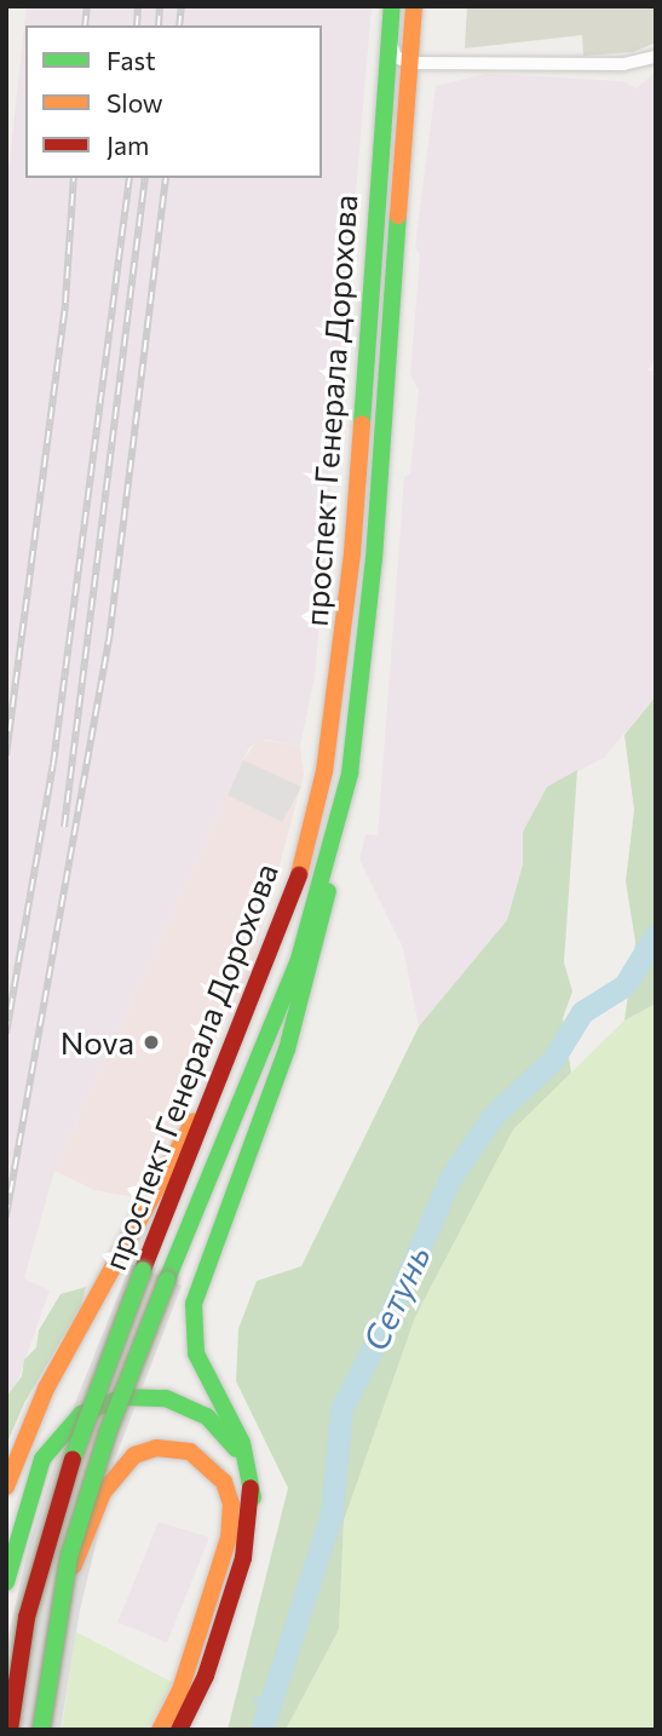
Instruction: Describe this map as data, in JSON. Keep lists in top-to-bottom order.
{
  "streets": {
    "main road": ["проспект Генерала Дорохова"]
  },
  "water": ["Сетунь"],
  "places": ["Nova"],
  "legend": ["Fast", "Slow", "Jam"]
}
